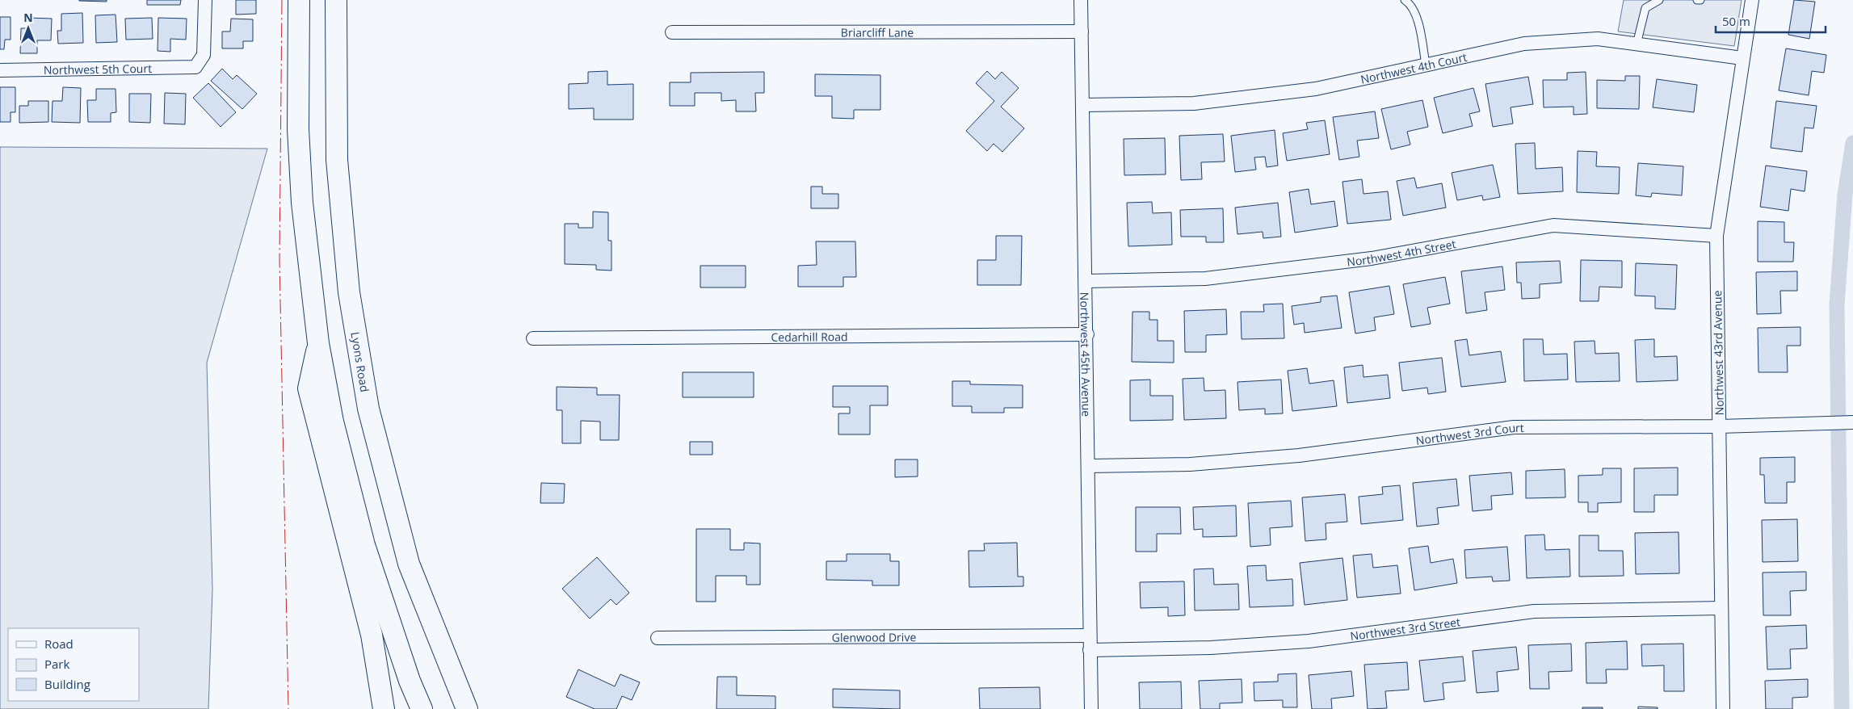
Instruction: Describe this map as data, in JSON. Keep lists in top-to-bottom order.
{
  "streets": {
    "main road": ["Lyons Road"],
    "street": [
      "Briarcliff Lane",
      "Northwest 4th Court",
      "Northwest 5th Court",
      "Northwest 4th Street",
      "Cedarhill Road",
      "Northwest 43rd Avenue",
      "Northwest 45th Avenue",
      "Northwest 3rd Court",
      "Northwest 3rd Street",
      "Glenwood Drive"
    ]
  },
  "crossings": [
    ["Briarcliff Lane", "Northwest 45th Avenue"],
    ["Northwest 4th Court", "Northwest 43rd Avenue"],
    ["Northwest 4th Court", "Northwest 45th Avenue"],
    ["Northwest 4th Street", "Northwest 43rd Avenue"],
    ["Northwest 4th Street", "Northwest 45th Avenue"],
    ["Cedarhill Road", "Northwest 45th Avenue"],
    ["Northwest 43rd Avenue", "Northwest 3rd Court"],
    ["Northwest 43rd Avenue", "Northwest 3rd Street"],
    ["Northwest 45th Avenue", "Northwest 3rd Court"],
    ["Northwest 45th Avenue", "Northwest 3rd Street"],
    ["Northwest 45th Avenue", "Glenwood Drive"]
  ],
  "legend": ["Road", "Park", "Building"],
  "scale_bar": "50 m",
  "north": "top"
}
